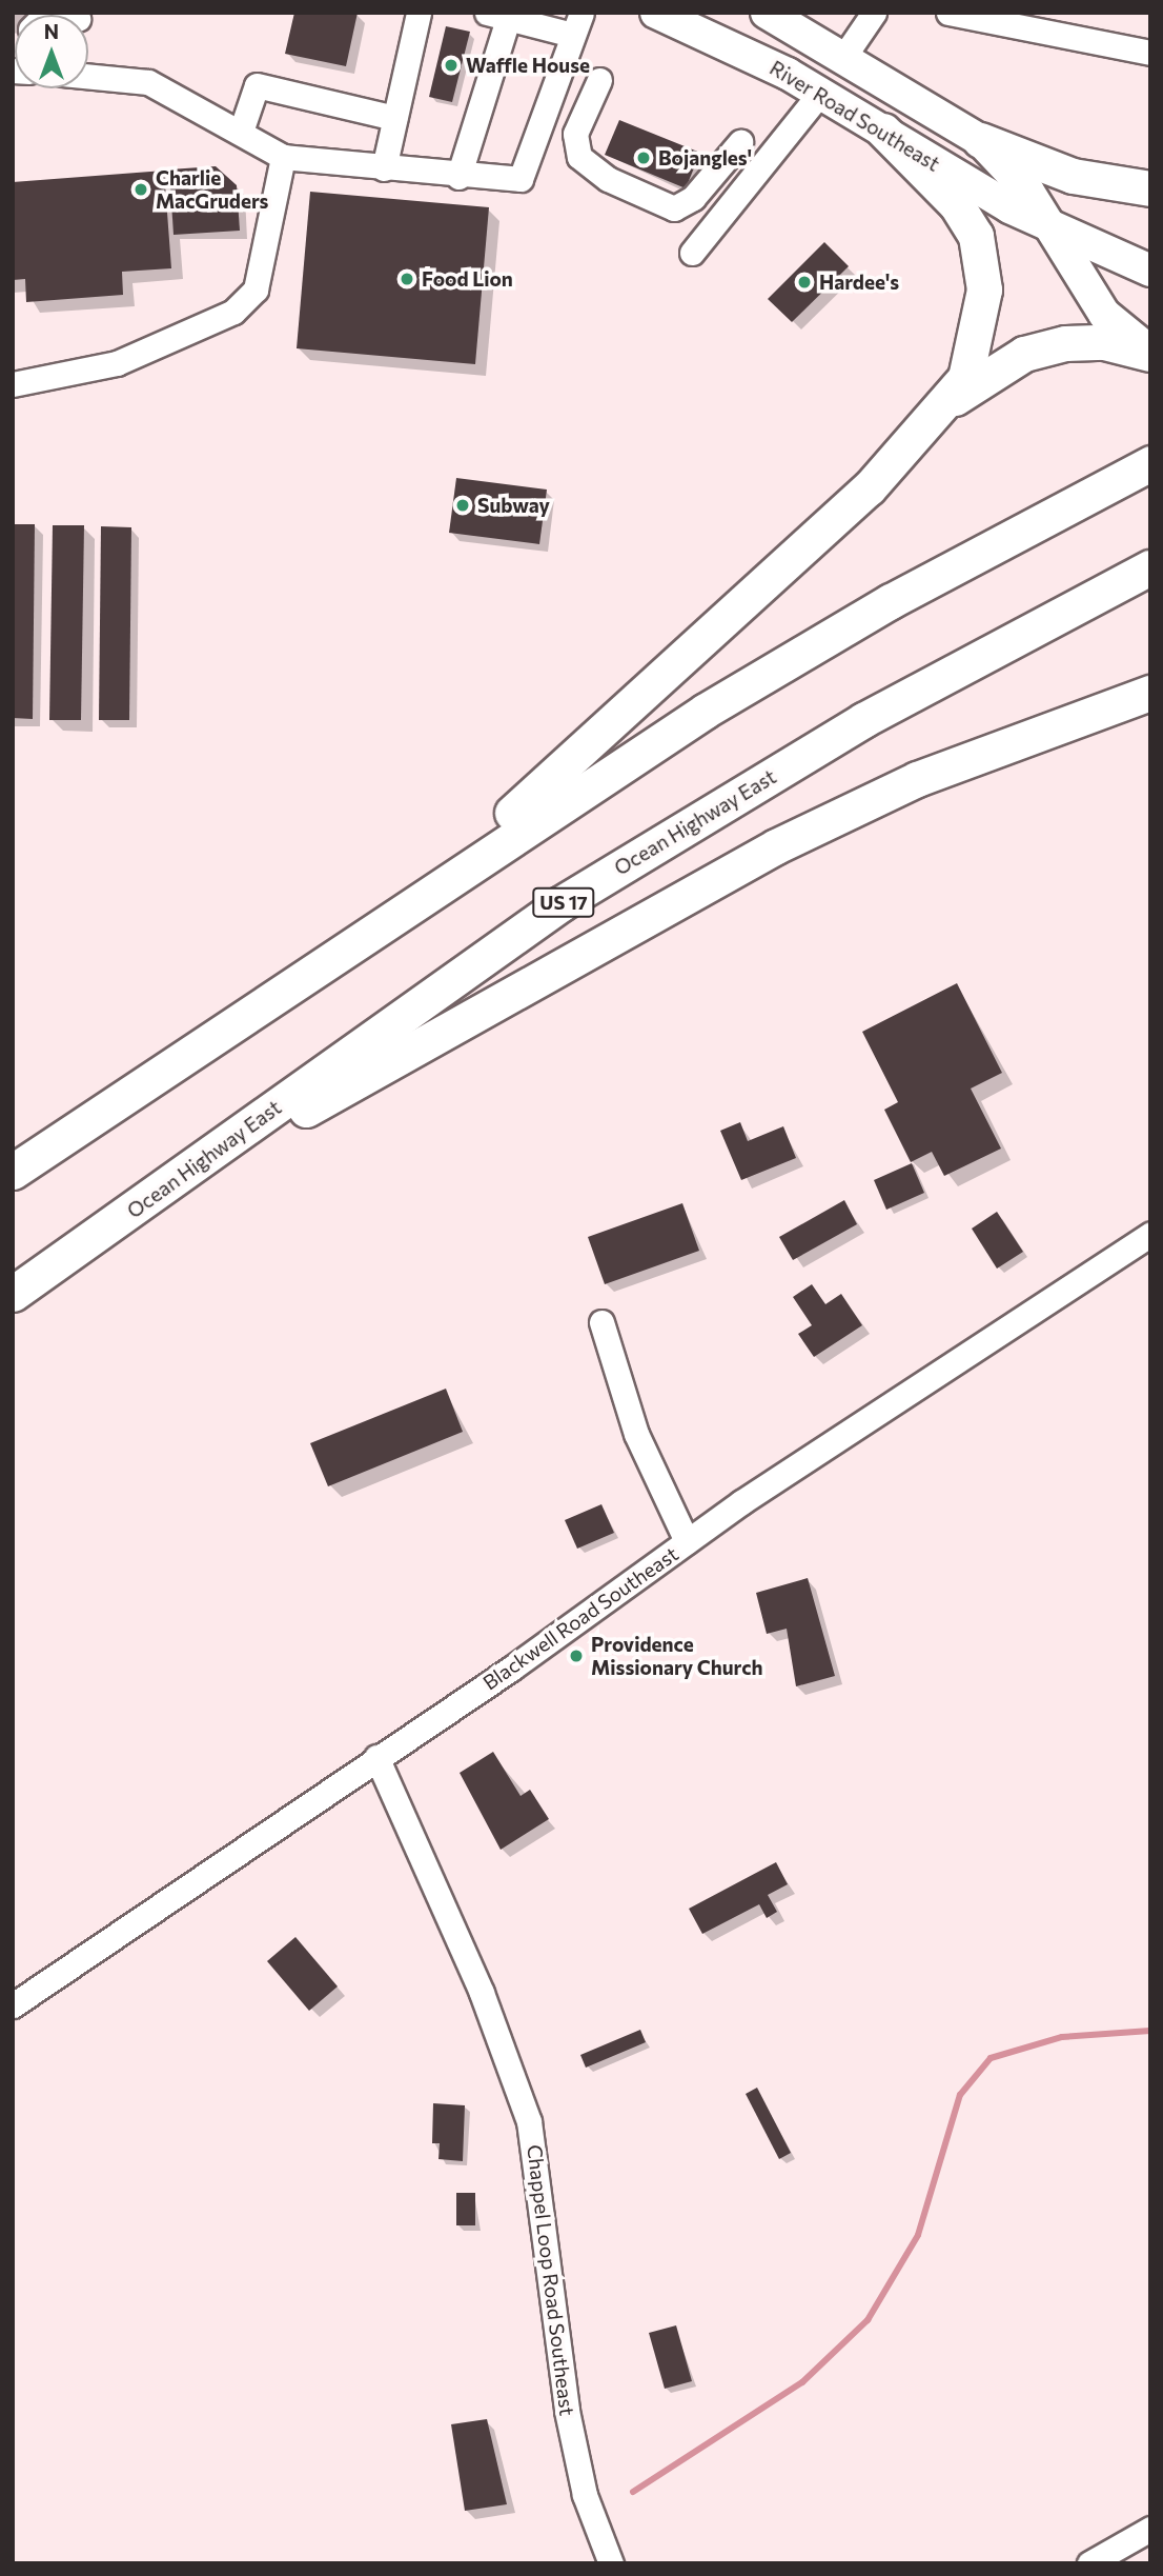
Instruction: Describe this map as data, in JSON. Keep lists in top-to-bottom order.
{
  "streets": {
    "highway": ["Ocean Highway East", "US 17"],
    "main road": ["River Road Southeast"],
    "street": ["Blackwell Road Southeast", "Chappel Loop Road Southeast"]
  },
  "crossings": [
    ["Blackwell Road Southeast", "Chappel Loop Road Southeast"]
  ],
  "places": [
    "Waffle House",
    "Bojangles'",
    "Charlie MacGruders",
    "Food Lion",
    "Hardee's",
    "Subway",
    "Providence Missionary Church"
  ],
  "north": "top"
}
